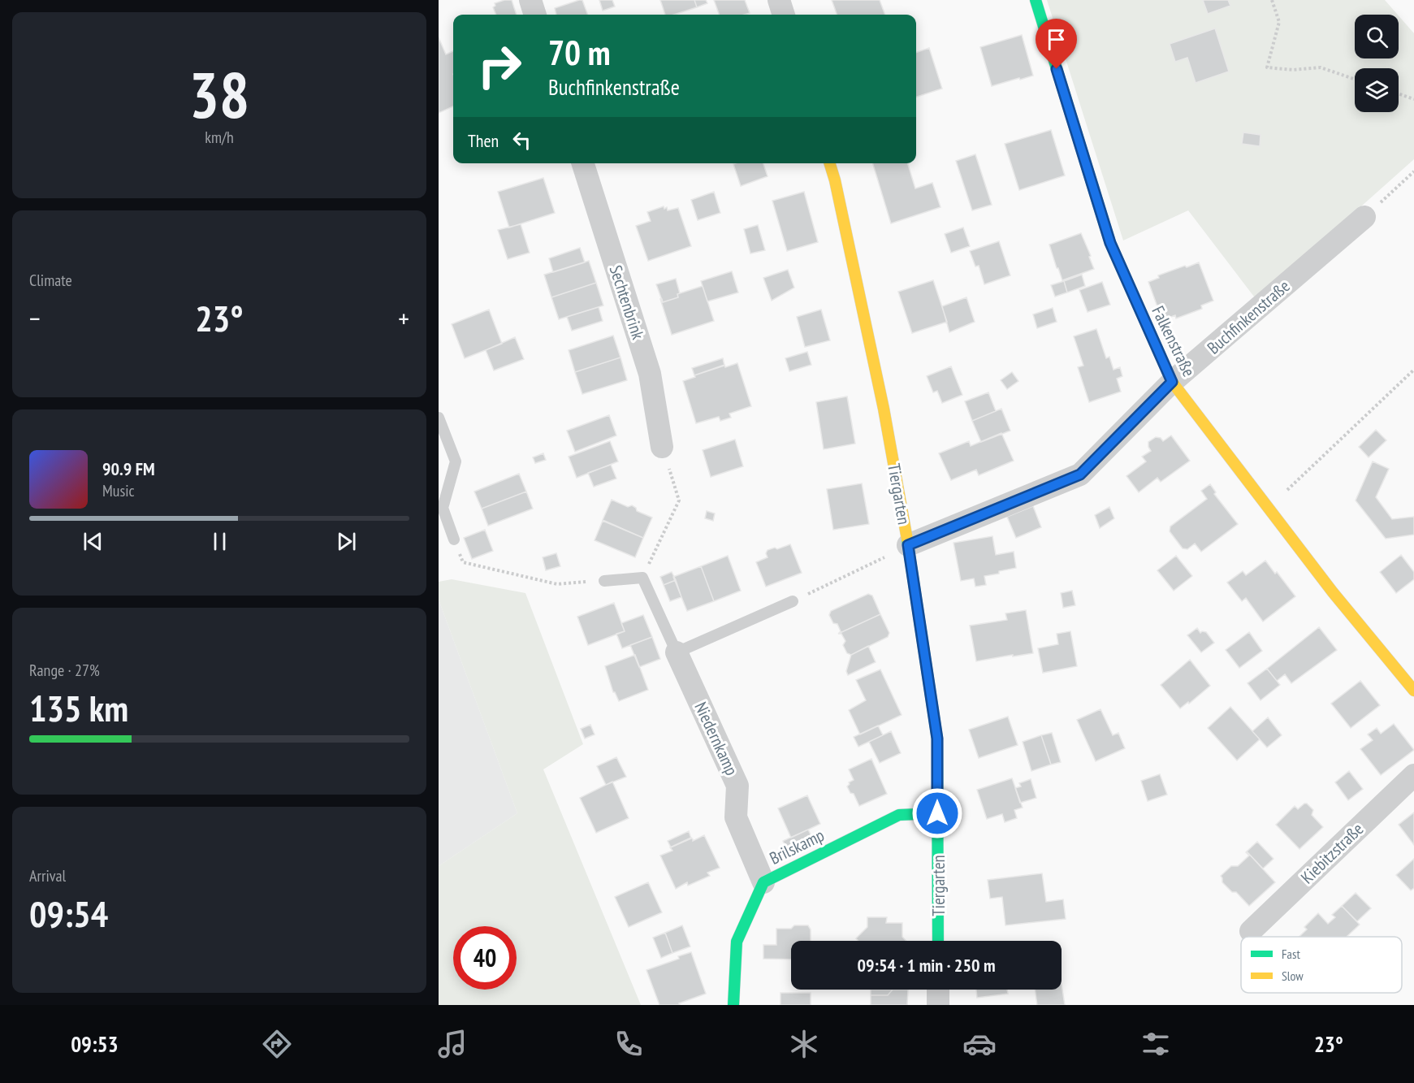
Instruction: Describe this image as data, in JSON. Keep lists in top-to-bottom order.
{
  "streets": {
    "street": [
      "Sechtenbrink",
      "Buchfinkenstraße",
      "Falkenstraße",
      "Tiergarten",
      "Niedernkamp",
      "Brilskamp",
      "Kiebitzstraße"
    ]
  },
  "crossings": [
    ["Buchfinkenstraße", "Falkenstraße"],
    ["Buchfinkenstraße", "Tiergarten"],
    ["Tiergarten", "Brilskamp"],
    ["Niedernkamp", "Brilskamp"]
  ],
  "legend": ["Fast", "Slow"],
  "page": {
    "tile": [
      ["38", "km/h"],
      "Climate",
      ["Range · 27%", "135 km"],
      ["Arrival", "09:54"]
    ],
    "turn": ["70 m", "Buchfinkenstraße"],
    "then": "Then",
    "heat": ["−", "23°", "+"],
    "song": ["90.9 FM", "Music"],
    "limit": "40",
    "trip": "09:54 · 1 min · 250 m",
    "tabs": ["09:53", "23°"]
  }
}
